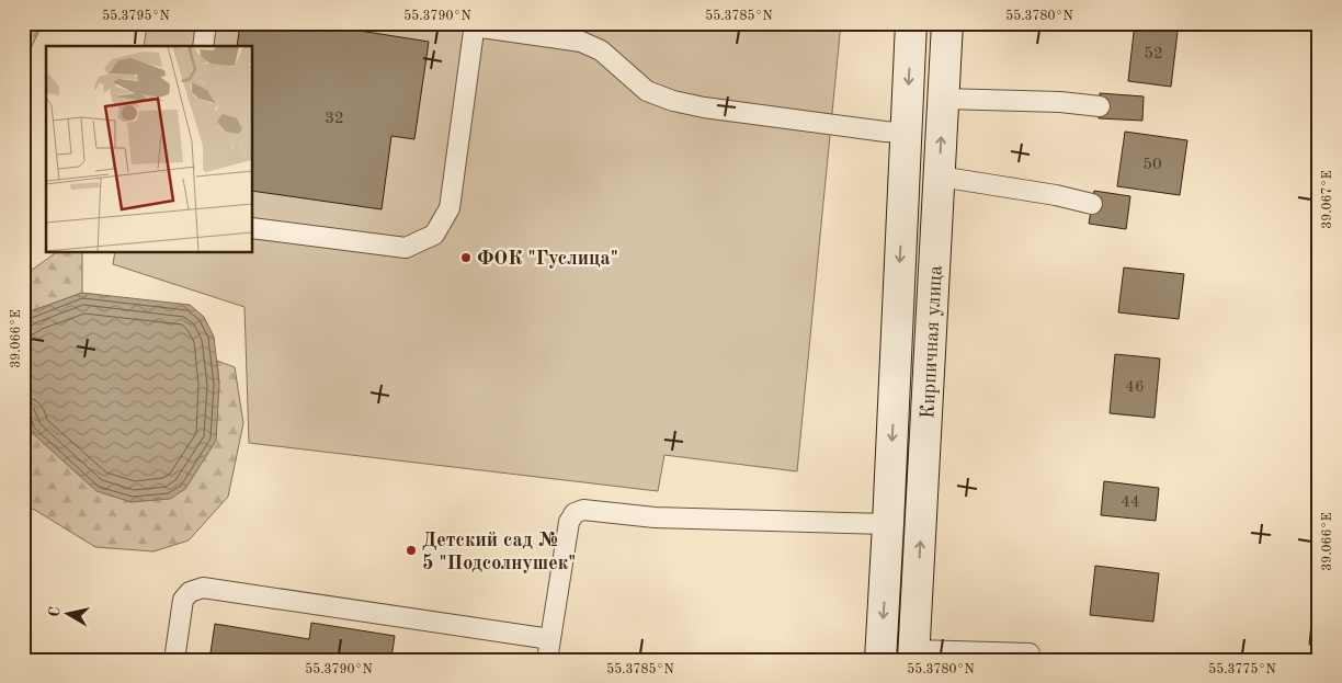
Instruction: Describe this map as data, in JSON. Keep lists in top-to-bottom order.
{
  "streets": {
    "street": ["Кирпичная улица"]
  },
  "places": ["ФОК \"Гуслица\"", "Детский сад № 5 \"Подсолнушек\""],
  "house_numbers": [
    "52",
    "32",
    "50",
    "46",
    "44"
  ],
  "north": "left",
  "coordinates": [
    "55.3795°N",
    "55.3790°N",
    "55.3785°N",
    "55.3780°N",
    "39.067°E",
    "39.066°E",
    "55.3775°N"
  ]
}
